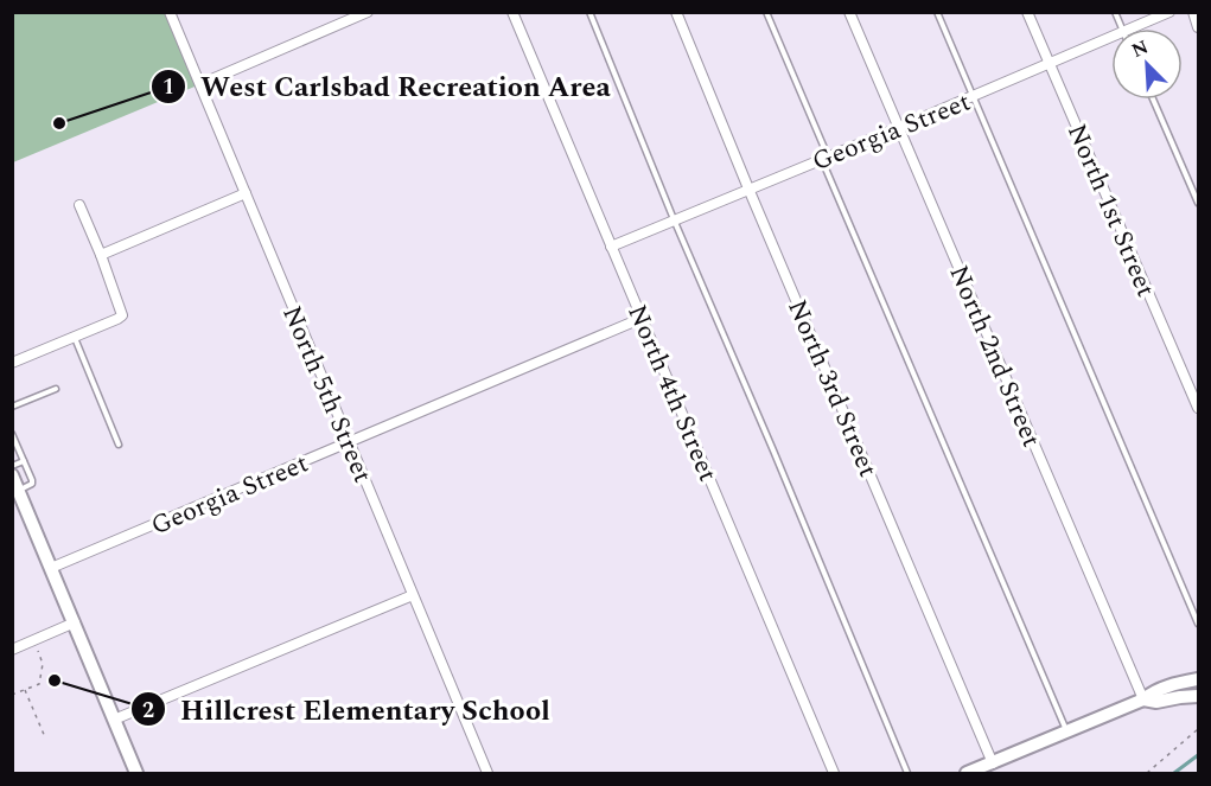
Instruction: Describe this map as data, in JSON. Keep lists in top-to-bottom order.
{
  "streets": {
    "street": [
      "Georgia Street",
      "North 1st Street",
      "North 2nd Street",
      "North 3rd Street",
      "North 4th Street",
      "North 5th Street"
    ]
  },
  "crossings": [
    ["Georgia Street", "North 1st Street"],
    ["Georgia Street", "North 2nd Street"],
    ["Georgia Street", "North 3rd Street"],
    ["Georgia Street", "North 4th Street"],
    ["Georgia Street", "North 5th Street"]
  ],
  "places": ["West Carlsbad Recreation Area", "Hillcrest Elementary School"],
  "north": "top left"
}
